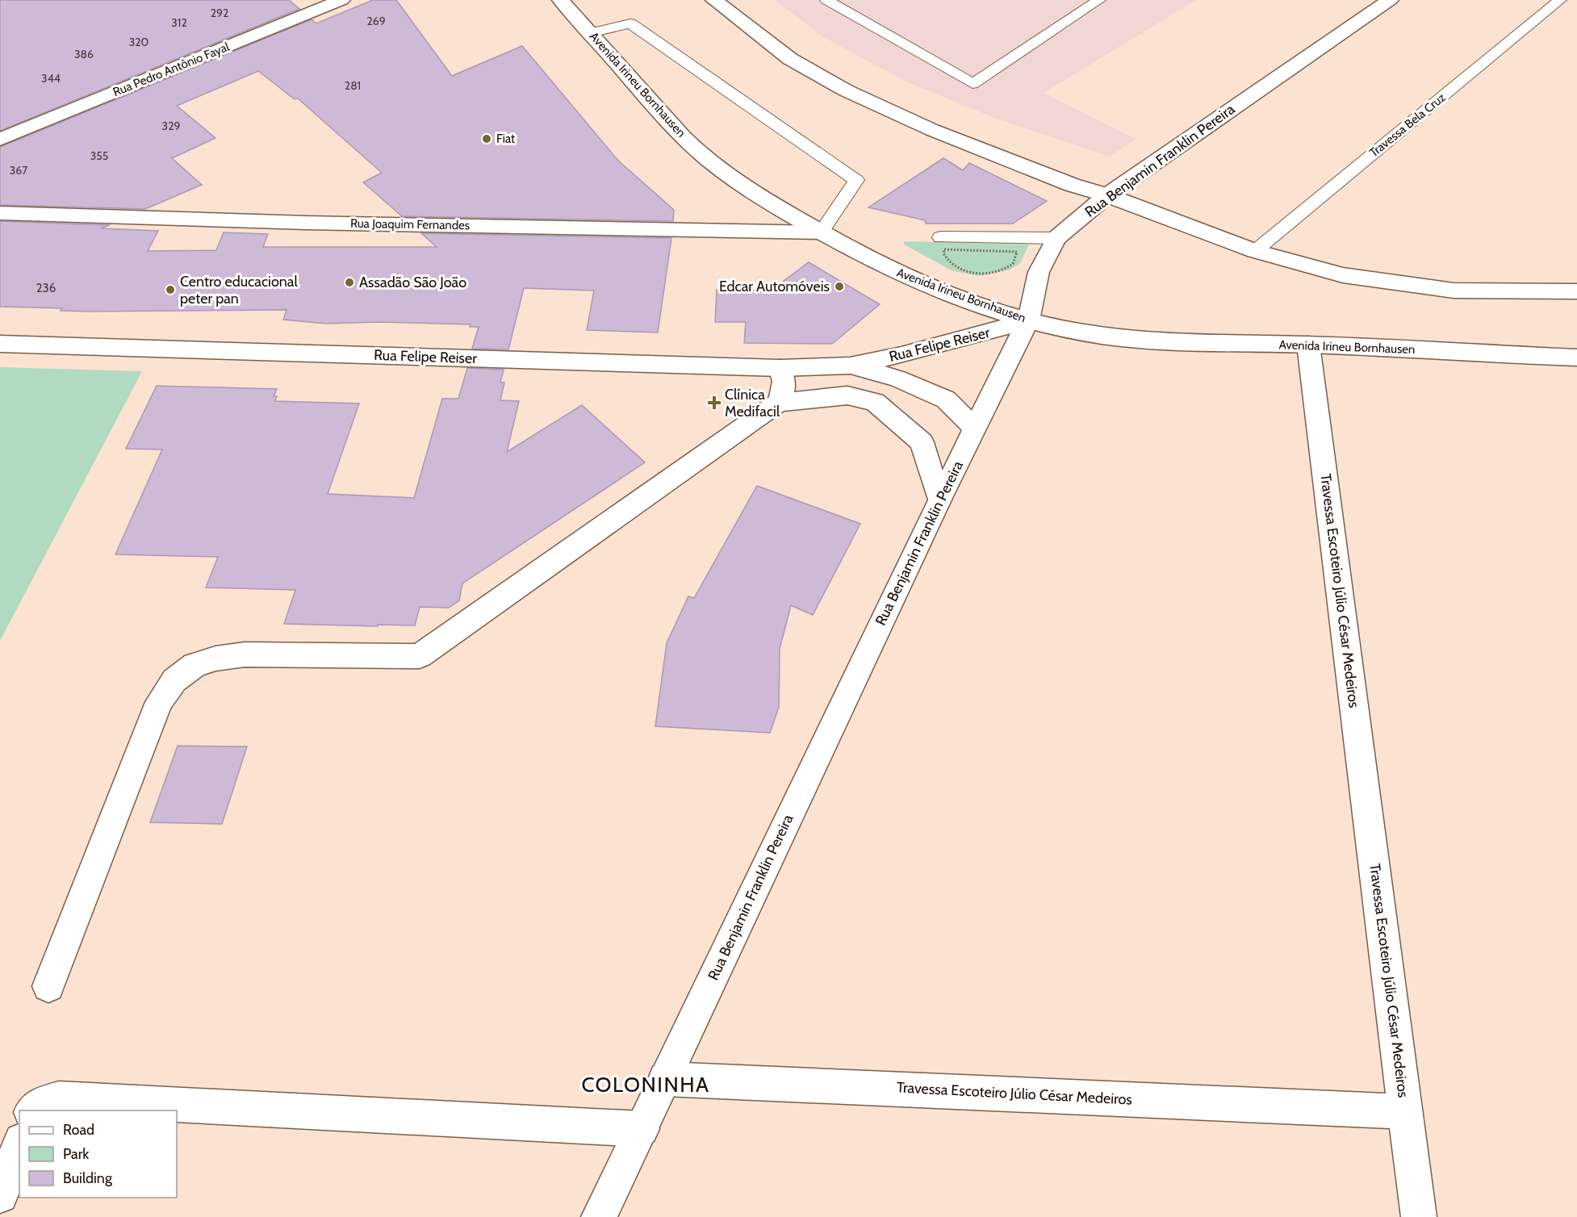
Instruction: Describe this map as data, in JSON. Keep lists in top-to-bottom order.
{
  "streets": {
    "street": [
      "Rua Pedro Antônio Fayal",
      "Avenida Irineu Bornhausen",
      "Rua Benjamin Franklin Pereira",
      "Rua Joaquim Fernandes",
      "Rua Felipe Reiser",
      "Travessa Escoteiro Júlio César Medeiros"
    ],
    "lane": ["Travessa Bela Cruz"]
  },
  "crossings": [
    ["Avenida Irineu Bornhausen", "Rua Benjamin Franklin Pereira"],
    ["Avenida Irineu Bornhausen", "Rua Joaquim Fernandes"],
    ["Avenida Irineu Bornhausen", "Rua Felipe Reiser"],
    ["Avenida Irineu Bornhausen", "Travessa Escoteiro Júlio César Medeiros"],
    ["Rua Benjamin Franklin Pereira", "Rua Felipe Reiser"],
    ["Rua Benjamin Franklin Pereira", "Travessa Escoteiro Júlio César Medeiros"]
  ],
  "districts": ["COLONINHA"],
  "places": {
    "other": [
      "Fiat",
      "Assadão São João",
      "Edcar Automóveis",
      "Centro educacional peter pan"
    ],
    "health": ["Clínica Medifacil"]
  },
  "house_numbers": [
    "292",
    "269",
    "312",
    "320",
    "386",
    "344",
    "281",
    "329",
    "355",
    "367",
    "236"
  ],
  "legend": ["Road", "Park", "Building"]
}
